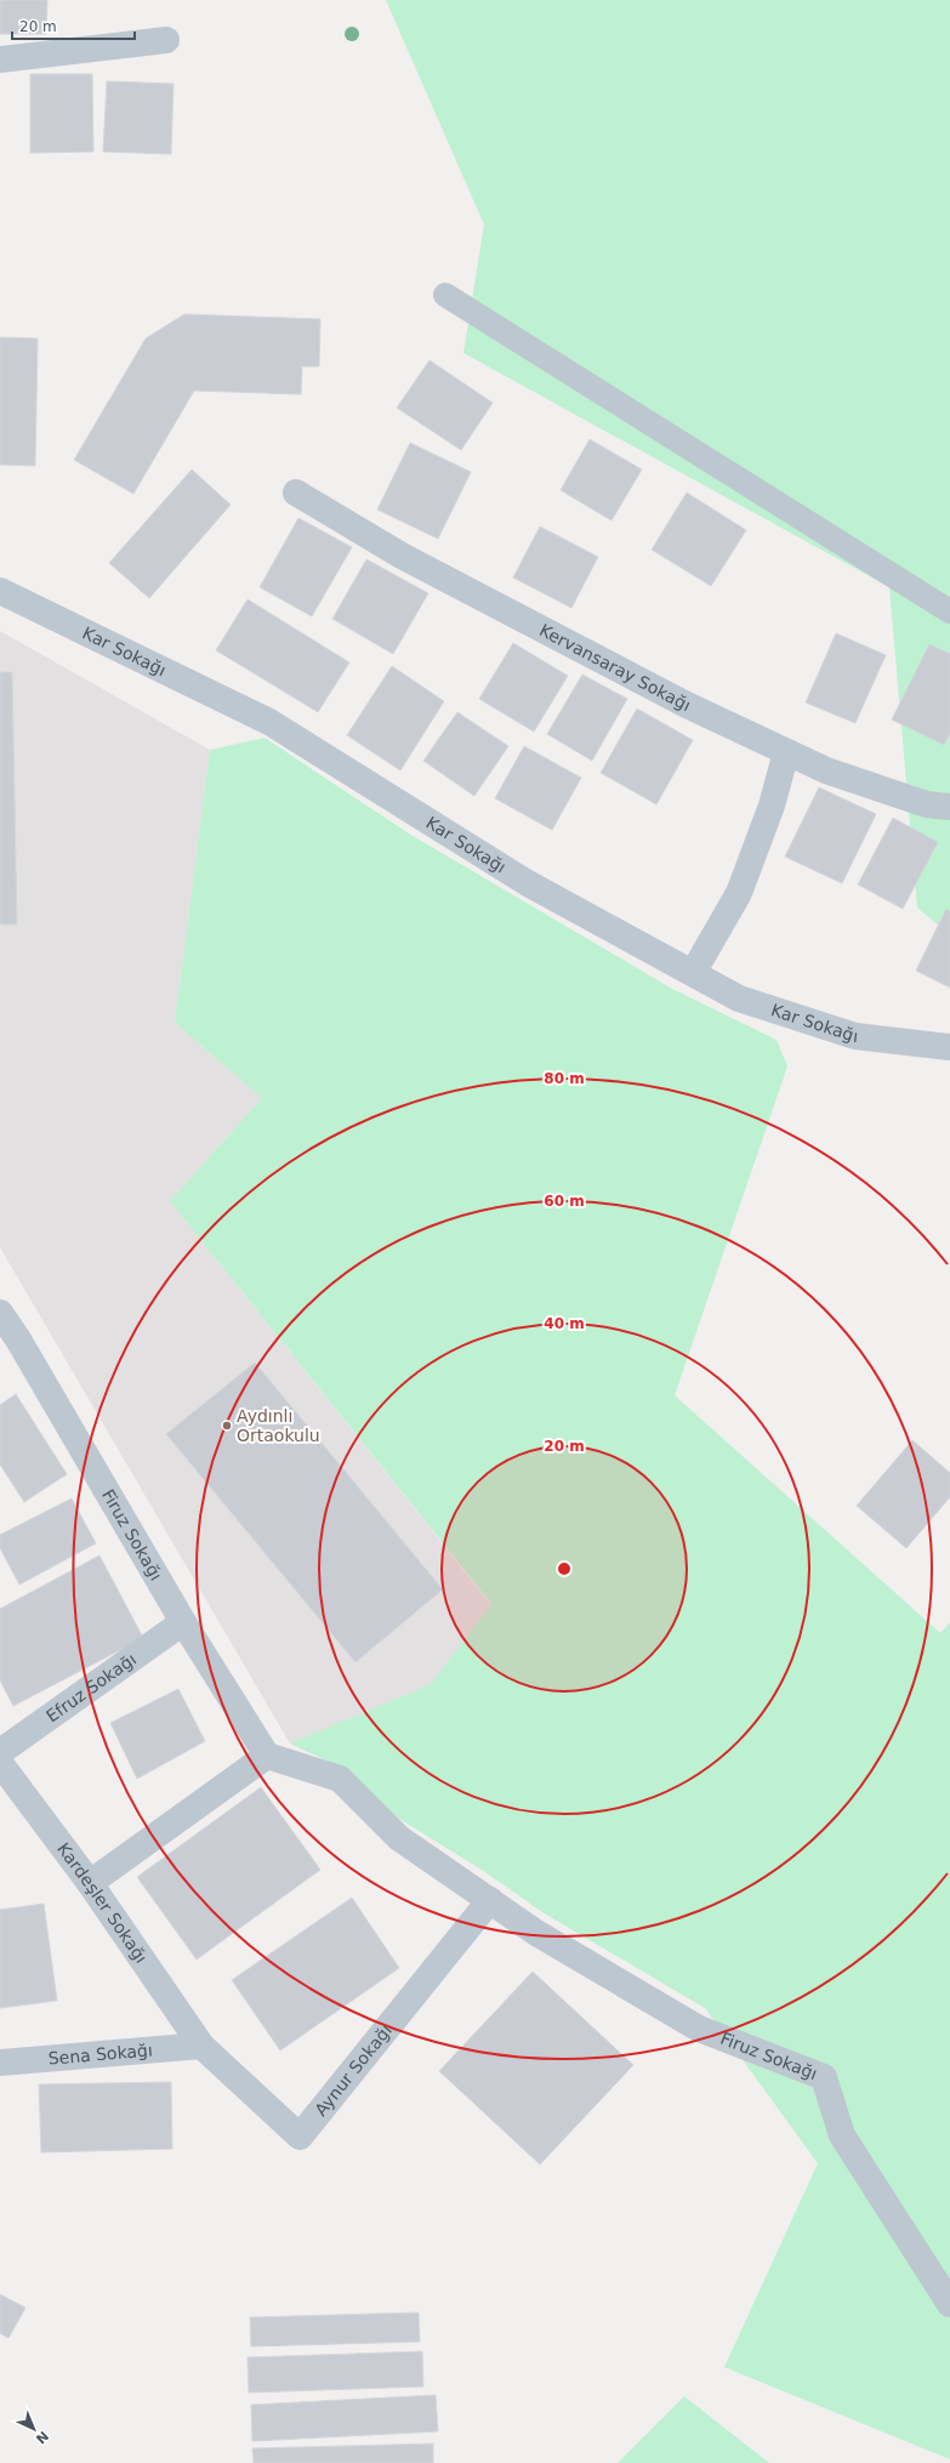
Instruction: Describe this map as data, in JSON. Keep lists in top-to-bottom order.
{
  "streets": {
    "street": [
      "Kar Sokağı",
      "Kervansaray Sokağı",
      "Firuz Sokağı",
      "Efruz Sokağı",
      "Kardeşler Sokağı",
      "Sena Sokağı",
      "Aynur Sokağı"
    ]
  },
  "crossings": [
    ["Firuz Sokağı", "Efruz Sokağı"],
    ["Firuz Sokağı", "Aynur Sokağı"],
    ["Kardeşler Sokağı", "Sena Sokağı"],
    ["Kardeşler Sokağı", "Aynur Sokağı"],
    ["Sena Sokağı", "Aynur Sokağı"]
  ],
  "places": ["Aydınlı Ortaokulu"],
  "scale_bar": "20 m",
  "north": "bottom right",
  "rings": [
    "80 m",
    "60 m",
    "40 m",
    "20 m"
  ]
}
